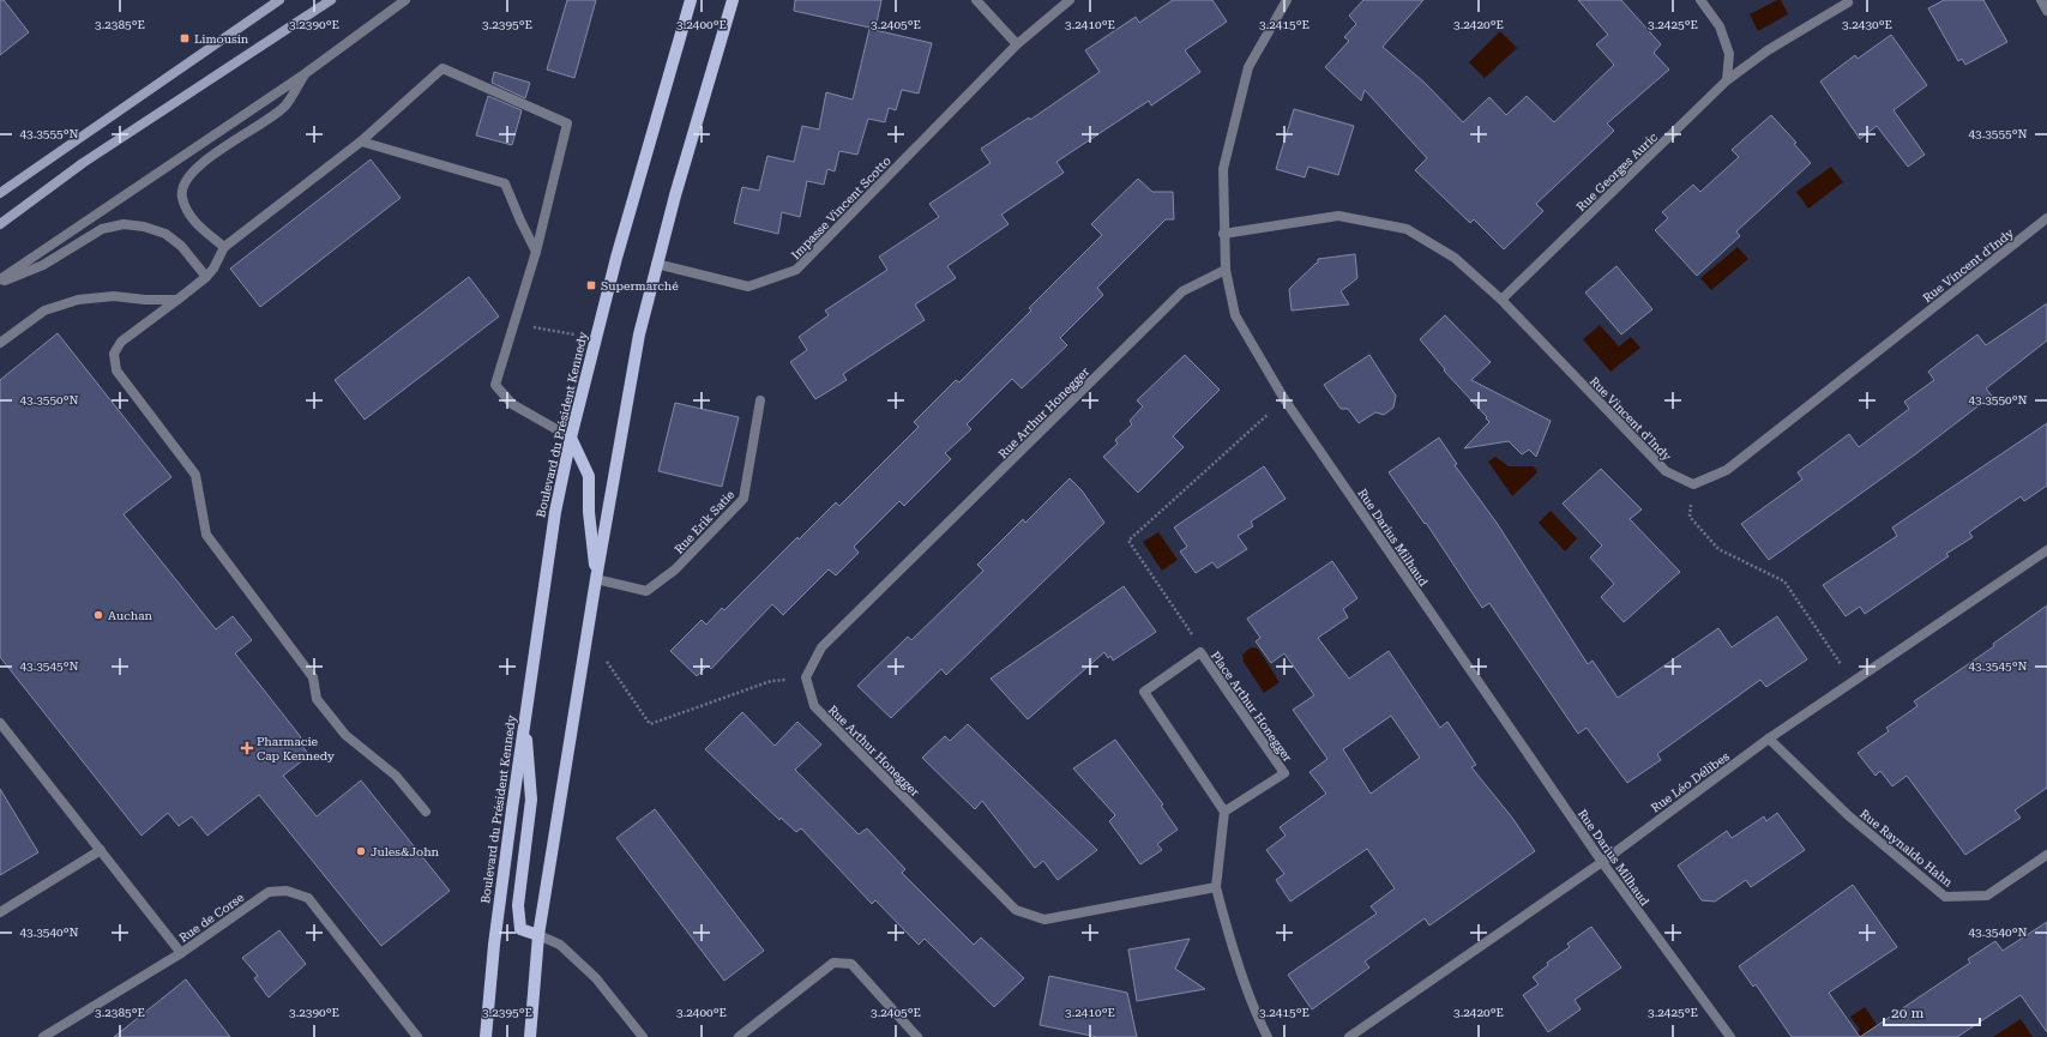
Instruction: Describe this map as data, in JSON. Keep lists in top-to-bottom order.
{
  "streets": {
    "main road": ["Boulevard du Président Kennedy"],
    "street": [
      "Rue Georges Auric",
      "Impasse Vincent Scotto",
      "Rue Vincent d'Indy",
      "Rue Arthur Honegger",
      "Rue Erik Satie",
      "Rue Darius Milhaud",
      "Place Arthur Honegger",
      "Rue Léo Délibes",
      "Rue Raynaldo Hahn",
      "Rue de Corse"
    ]
  },
  "crossings": [
    ["Rue Georges Auric", "Rue Vincent d'Indy"],
    ["Rue Vincent d'Indy", "Rue Darius Milhaud"],
    ["Rue Arthur Honegger", "Rue Darius Milhaud"],
    ["Rue Darius Milhaud", "Rue Léo Délibes"],
    ["Rue Léo Délibes", "Rue Raynaldo Hahn"]
  ],
  "places": {
    "transit": ["Limousin", "Supermarché"],
    "other": ["Auchan", "Jules&John"],
    "health": ["Pharmacie Cap Kennedy"]
  },
  "scale_bar": "20 m",
  "coordinates": [
    "3.2385°E",
    "3.2390°E",
    "3.2395°E",
    "3.2400°E",
    "3.2405°E",
    "3.2410°E",
    "3.2415°E",
    "3.2420°E",
    "3.2425°E",
    "3.2430°E",
    "43.3555°N",
    "43.3550°N",
    "43.3545°N",
    "43.3540°N"
  ]
}
